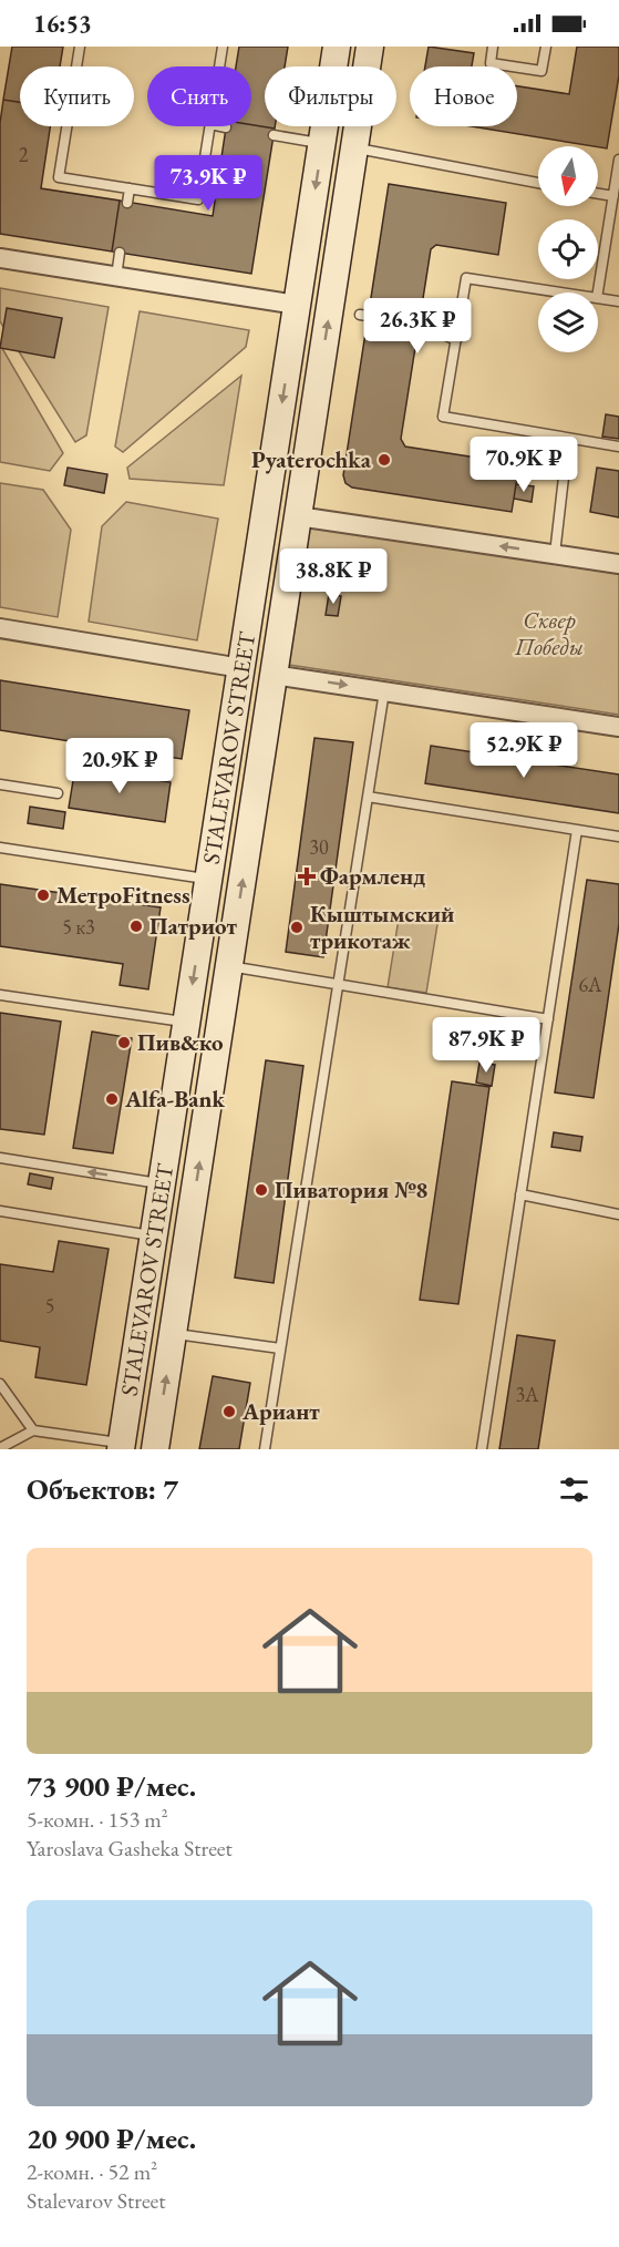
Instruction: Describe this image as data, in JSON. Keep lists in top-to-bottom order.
{
  "streets": {
    "main road": ["STALEVAROV STREET"]
  },
  "parks": ["Сквер Победы"],
  "places": {
    "other": [
      "Pyaterochka",
      "МетроFitness",
      "Патриот",
      "Кыштымский трикотаж",
      "Пив&ко",
      "Alfa-Bank",
      "Пиватория №8",
      "Ариант"
    ],
    "health": ["Фармленд"]
  },
  "house_numbers": [
    "2",
    "30",
    "5 к3",
    "6А",
    "5",
    "3А"
  ],
  "north": "bottom",
  "page": {
    "status": "16:53",
    "chip": [
      "Купить",
      "Снять",
      "Фильтры",
      "Новое"
    ],
    "price": [
      "73.9K ₽",
      "26.3K ₽",
      "70.9K ₽",
      "38.8K ₽",
      "52.9K ₽",
      "20.9K ₽",
      "87.9K ₽"
    ],
    "heading": "Объектов: 7",
    "list": [
      {
        "name": "73 900 ₽/мес.",
        "note": "5-комн. · 153 m² · Yaroslava Gasheka Street"
      },
      {
        "name": "20 900 ₽/мес.",
        "note": "2-комн. · 52 m² · Stalevarov Street"
      }
    ]
  }
}
